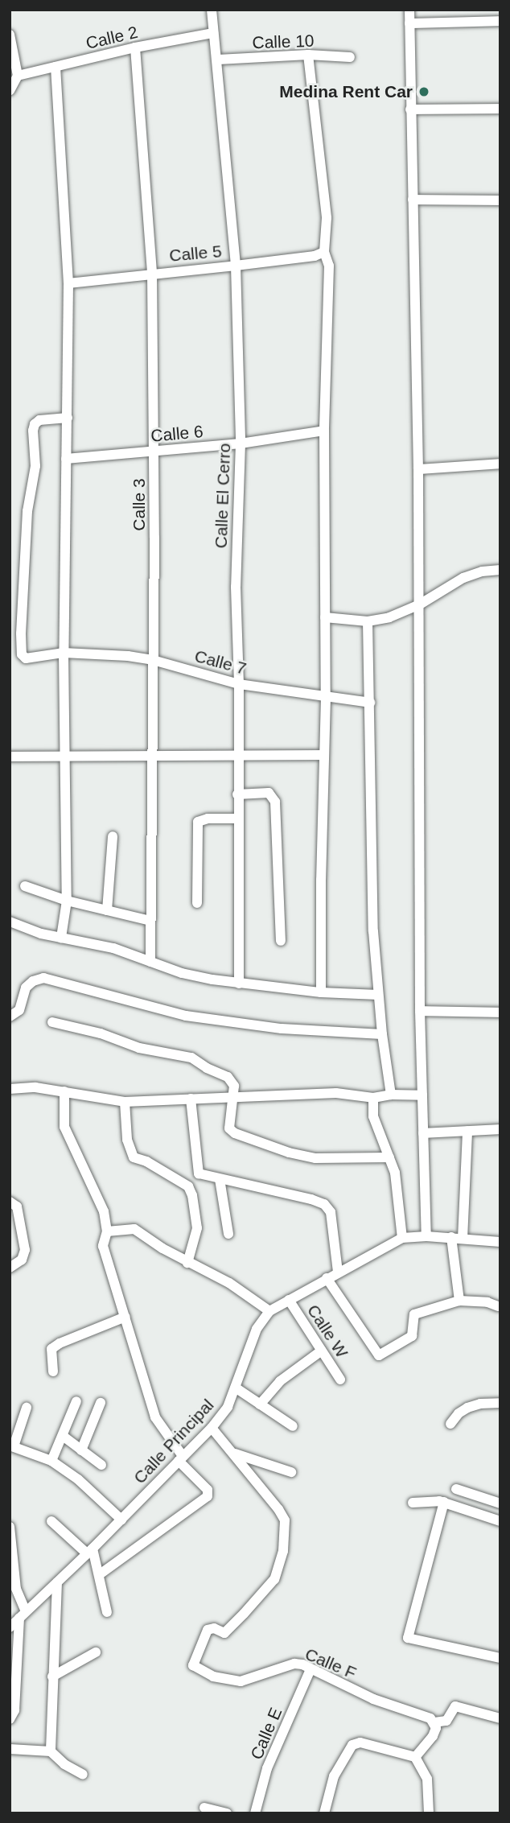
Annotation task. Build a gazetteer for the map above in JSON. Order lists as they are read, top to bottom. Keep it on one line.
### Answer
{"streets":{"street":["Calle 2","Calle 10","Calle 5","Calle 6","Calle El Cerro","Calle 3","Calle 7","Calle W","Calle Principal","Calle F","Calle E"]},"crossings":[["Calle 2","Calle El Cerro"],["Calle 2","Calle 3"],["Calle 10","Calle El Cerro"],["Calle 5","Calle El Cerro"],["Calle 5","Calle 3"],["Calle 6","Calle El Cerro"],["Calle 6","Calle 3"],["Calle El Cerro","Calle 7"],["Calle 3","Calle 7"],["Calle W","Calle Principal"],["Calle F","Calle E"]],"places":["Medina Rent Car"]}
